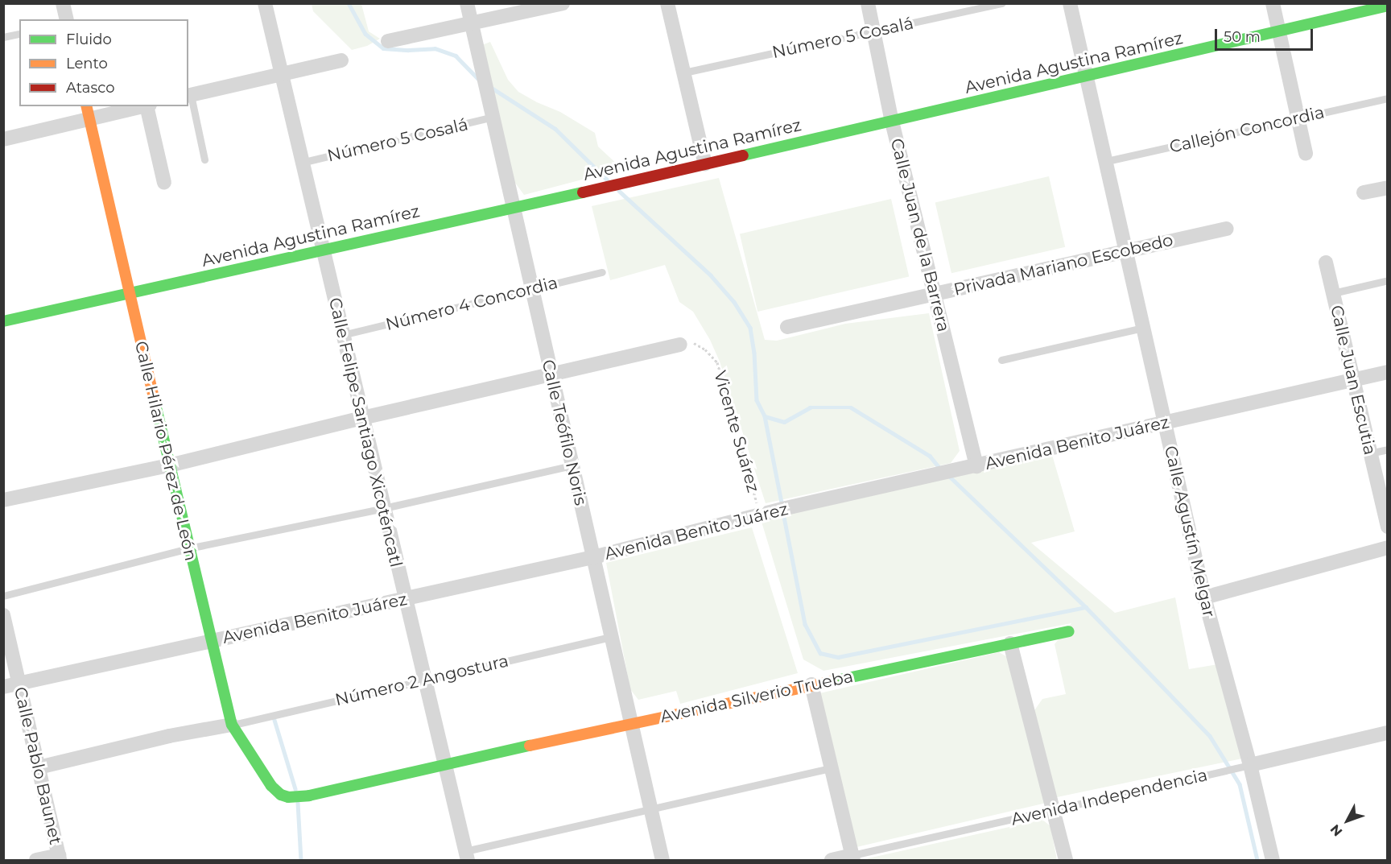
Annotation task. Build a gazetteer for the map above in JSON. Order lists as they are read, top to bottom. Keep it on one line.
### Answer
{"streets":{"street":["Avenida Agustina Ramírez","Calle Juan de la Barrera","Privada Mariano Escobedo","Calle Juan Escutia","Calle Felipe Santiago Xicoténcatl","Calle Teófilo Noris","Avenida Benito Juárez","Calle Hilario Pérez de León","Calle Agustín Melgar","Avenida Silverio Trueba","Calle Pablo Baunet","Avenida Independencia"],"lane":["Número 5 Cosalá","Callejón Concordia","Número 4 Concordia","Número 2 Angostura"],"path":["Vicente Suárez"]},"crossings":[["Número 5 Cosalá","Calle Juan de la Barrera"],["Número 5 Cosalá","Calle Felipe Santiago Xicoténcatl"],["Número 5 Cosalá","Calle Teófilo Noris"],["Avenida Agustina Ramírez","Calle Juan de la Barrera"],["Avenida Agustina Ramírez","Calle Felipe Santiago Xicoténcatl"],["Avenida Agustina Ramírez","Calle Teófilo Noris"],["Avenida Agustina Ramírez","Calle Hilario Pérez de León"],["Avenida Agustina Ramírez","Calle Agustín Melgar"],["Callejón Concordia","Calle Agustín Melgar"],["Calle Juan de la Barrera","Privada Mariano Escobedo"],["Calle Juan de la Barrera","Avenida Benito Juárez"],["Privada Mariano Escobedo","Calle Agustín Melgar"],["Número 4 Concordia","Calle Felipe Santiago Xicoténcatl"],["Número 4 Concordia","Calle Teófilo Noris"],["Calle Juan Escutia","Avenida Benito Juárez"],["Vicente Suárez","Avenida Benito Juárez"],["Calle Felipe Santiago Xicoténcatl","Avenida Benito Juárez"],["Calle Felipe Santiago Xicoténcatl","Número 2 Angostura"],["Calle Felipe Santiago Xicoténcatl","Avenida Silverio Trueba"],["Calle Teófilo Noris","Avenida Benito Juárez"],["Calle Teófilo Noris","Número 2 Angostura"],["Calle Teófilo Noris","Avenida Silverio Trueba"],["Avenida Benito Juárez","Calle Hilario Pérez de León"],["Avenida Benito Juárez","Calle Agustín Melgar"],["Avenida Benito Juárez","Calle Pablo Baunet"],["Calle Hilario Pérez de León","Número 2 Angostura"],["Calle Hilario Pérez de León","Avenida Silverio Trueba"],["Calle Agustín Melgar","Avenida Independencia"]],"legend":["Fluido","Lento","Atasco"],"scale_bar":"50 m","north":"bottom left"}
